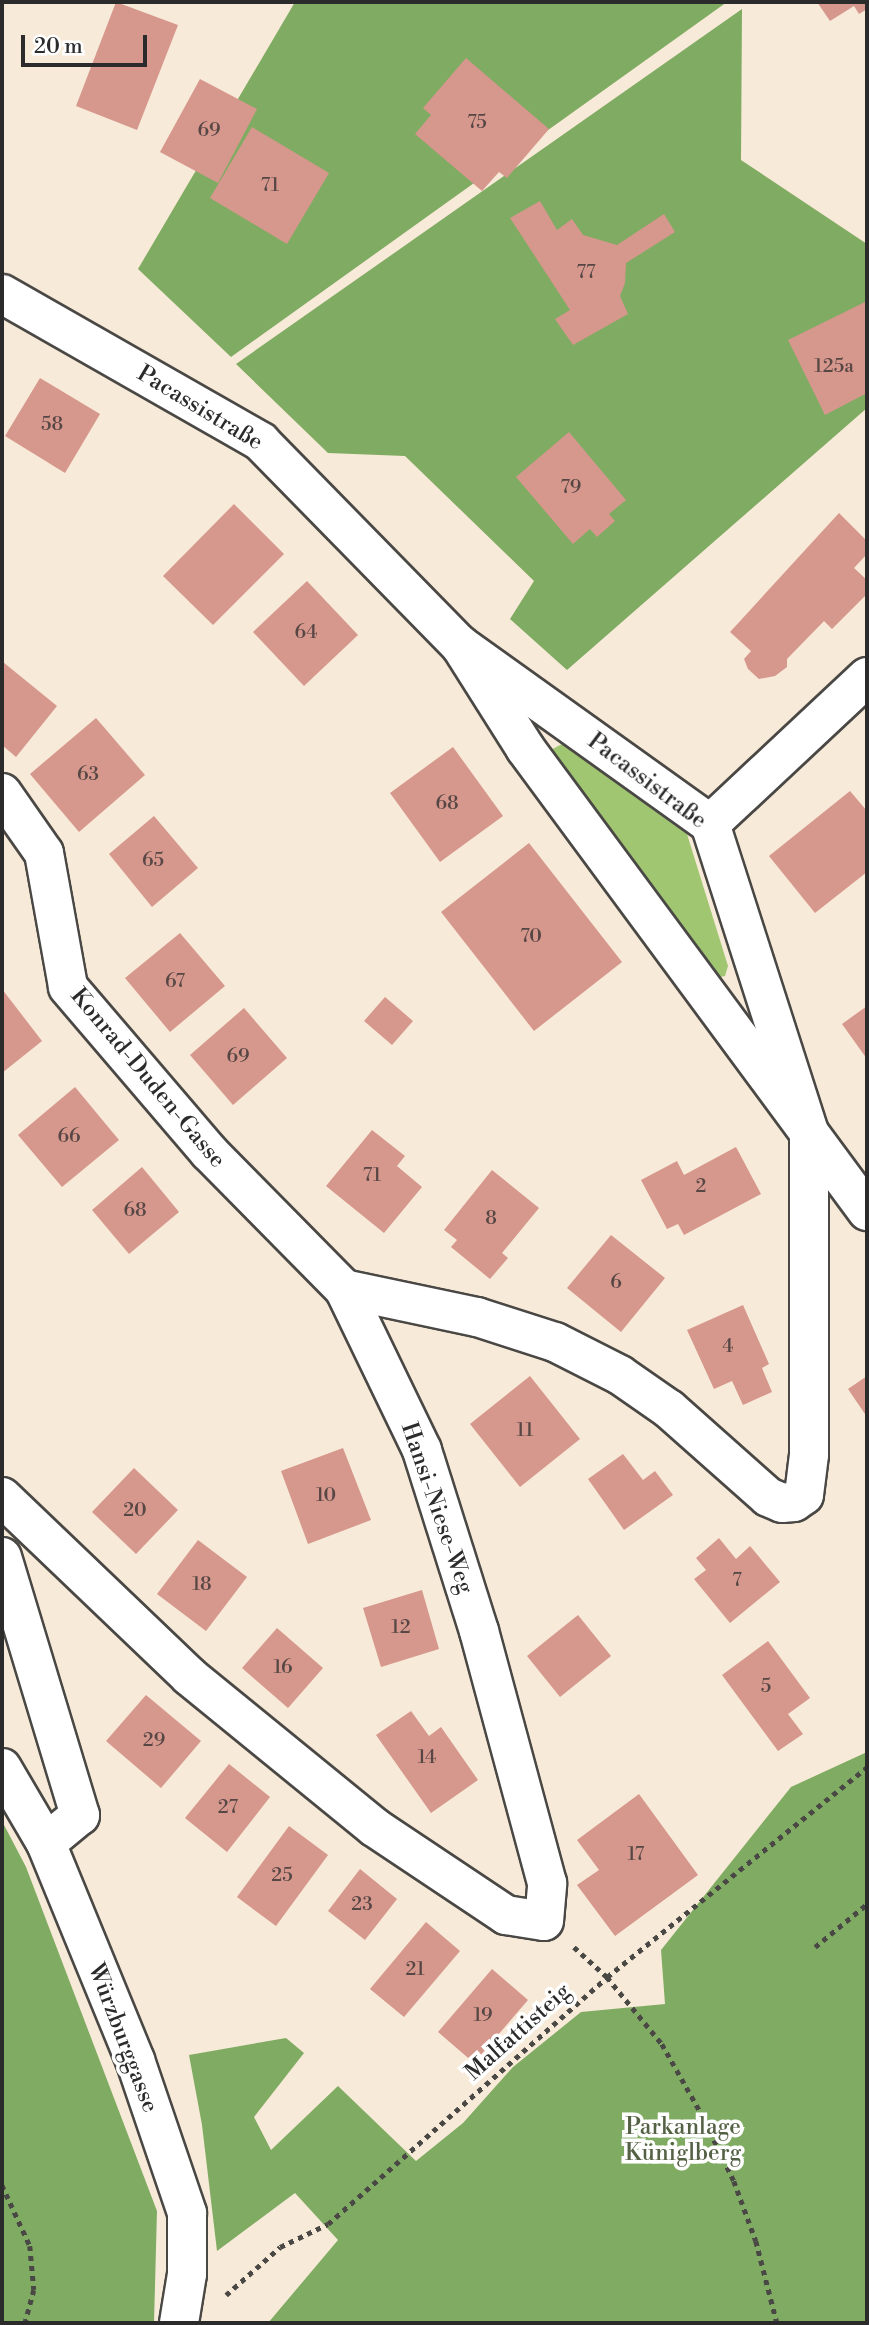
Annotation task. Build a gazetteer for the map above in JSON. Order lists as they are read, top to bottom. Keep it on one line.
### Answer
{"streets":{"street":["Pacassistraße","Konrad-Duden-Gasse","Hansi-Niese-Weg","Würzburggasse"],"path":["Malfattisteig"]},"crossings":[["Konrad-Duden-Gasse","Hansi-Niese-Weg"]],"parks":["Parkanlage Küniglberg"],"house_numbers":["75","69","71","77","125a","58","79","64","63","68","65","70","67","69","66","71","2","68","8","6","4","11","10","20","7","18","12","16","5","29","14","27","17","25","23","21","19"],"scale_bar":"20 m"}
